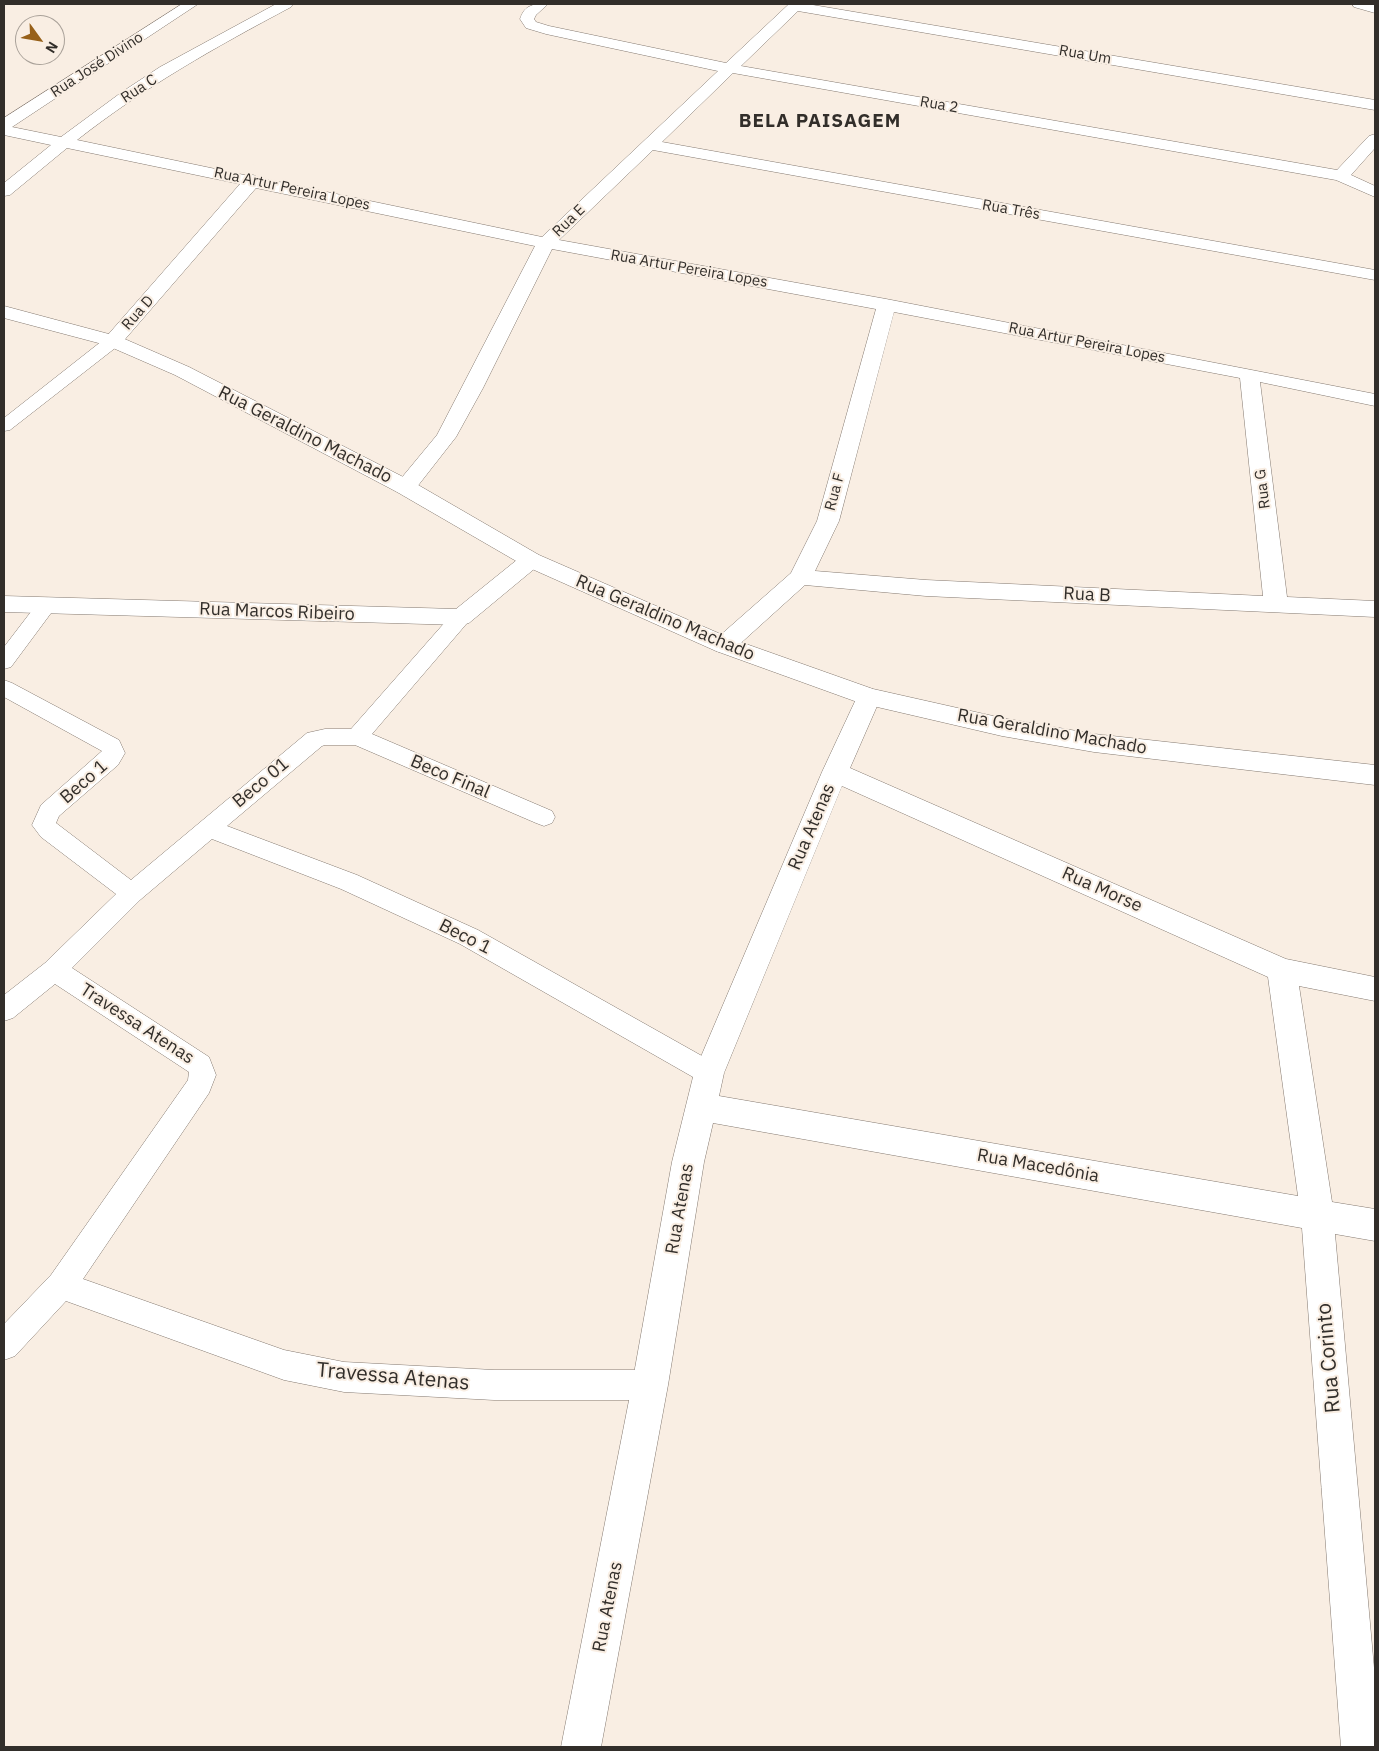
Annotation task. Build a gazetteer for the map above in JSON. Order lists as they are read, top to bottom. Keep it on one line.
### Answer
{"streets":{"street":["Rua Um","Rua José Divino","Rua C","Rua 2","Rua Artur Pereira Lopes","Rua Três","Rua E","Rua D","Rua Geraldino Machado","Rua G","Rua F","Rua B","Rua Marcos Ribeiro","Rua Atenas","Rua Morse","Rua Macedônia","Rua Corinto"],"lane":["Beco Final","Beco 1","Beco 01","Travessa Atenas"]},"crossings":[["Rua Um","Rua E"],["Rua C","Rua Artur Pereira Lopes"],["Rua 2","Rua E"],["Rua Artur Pereira Lopes","Rua E"],["Rua Artur Pereira Lopes","Rua D"],["Rua Artur Pereira Lopes","Rua G"],["Rua Artur Pereira Lopes","Rua F"],["Rua Três","Rua E"],["Rua E","Rua Geraldino Machado"],["Rua D","Rua Geraldino Machado"],["Rua Geraldino Machado","Rua F"],["Rua Geraldino Machado","Rua Atenas"],["Rua G","Rua B"],["Rua F","Rua B"],["Beco Final","Beco 01"],["Beco 1","Beco 01"],["Beco 1","Rua Atenas"],["Rua Atenas","Rua Morse"],["Rua Atenas","Travessa Atenas"],["Rua Atenas","Rua Macedônia"],["Rua Morse","Rua Corinto"],["Rua Macedônia","Rua Corinto"]],"districts":["BELA PAISAGEM"],"north":"bottom right"}
